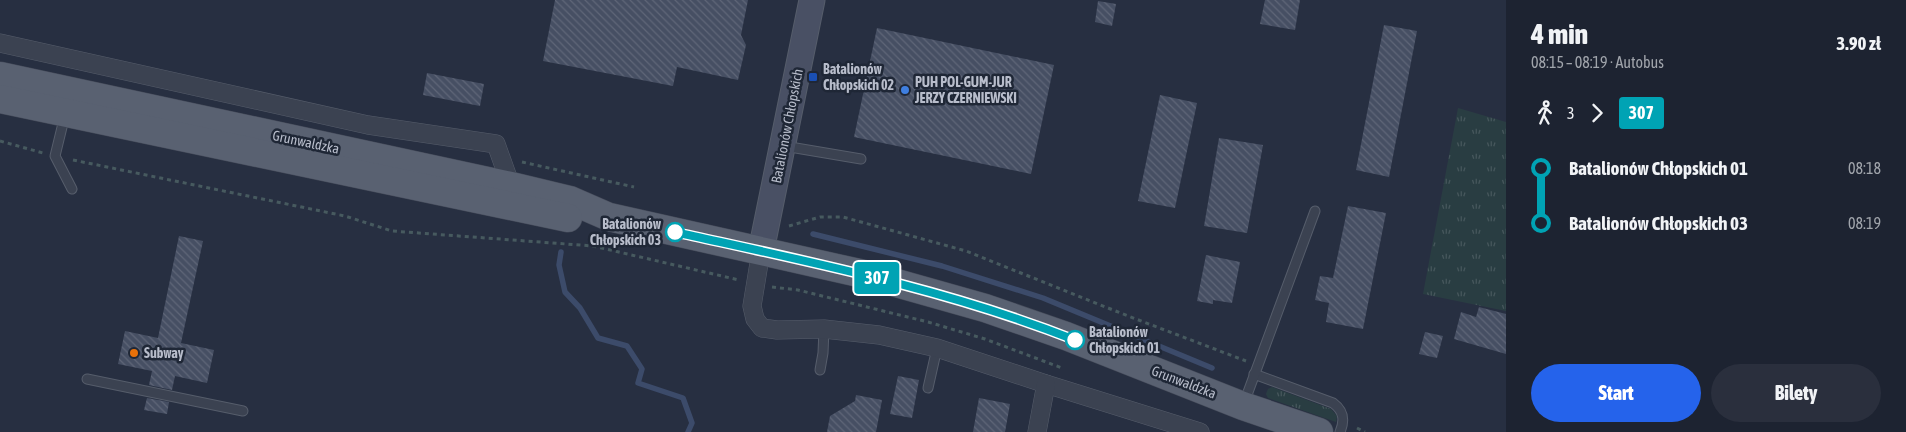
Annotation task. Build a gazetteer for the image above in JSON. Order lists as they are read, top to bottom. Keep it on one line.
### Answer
{"streets":{"main road":["Grunwaldzka"],"street":["Batalionów Chłopskich"]},"crossings":[["Batalionów Chłopskich","Grunwaldzka"]],"places":{"transit":["Batalionów Chłopskich 02"],"other":["PUH POL-GUM-JUR JERZY CZERNIEWSKI","Batalionów Chłopskich 03","Batalionów Chłopskich 01","Subway"]},"lines":["bus line 307"],"page":{"on_map":"307","heading":["4 min","08:15 – 08:19 · Autobus","3.90 zł"],"legs":["3","307"],"list":[{"name":"Batalionów Chłopskich 01","value":"08:18"},{"name":"Batalionów Chłopskich 03","value":"08:19"}],"buttons":["Start","Bilety"]}}
